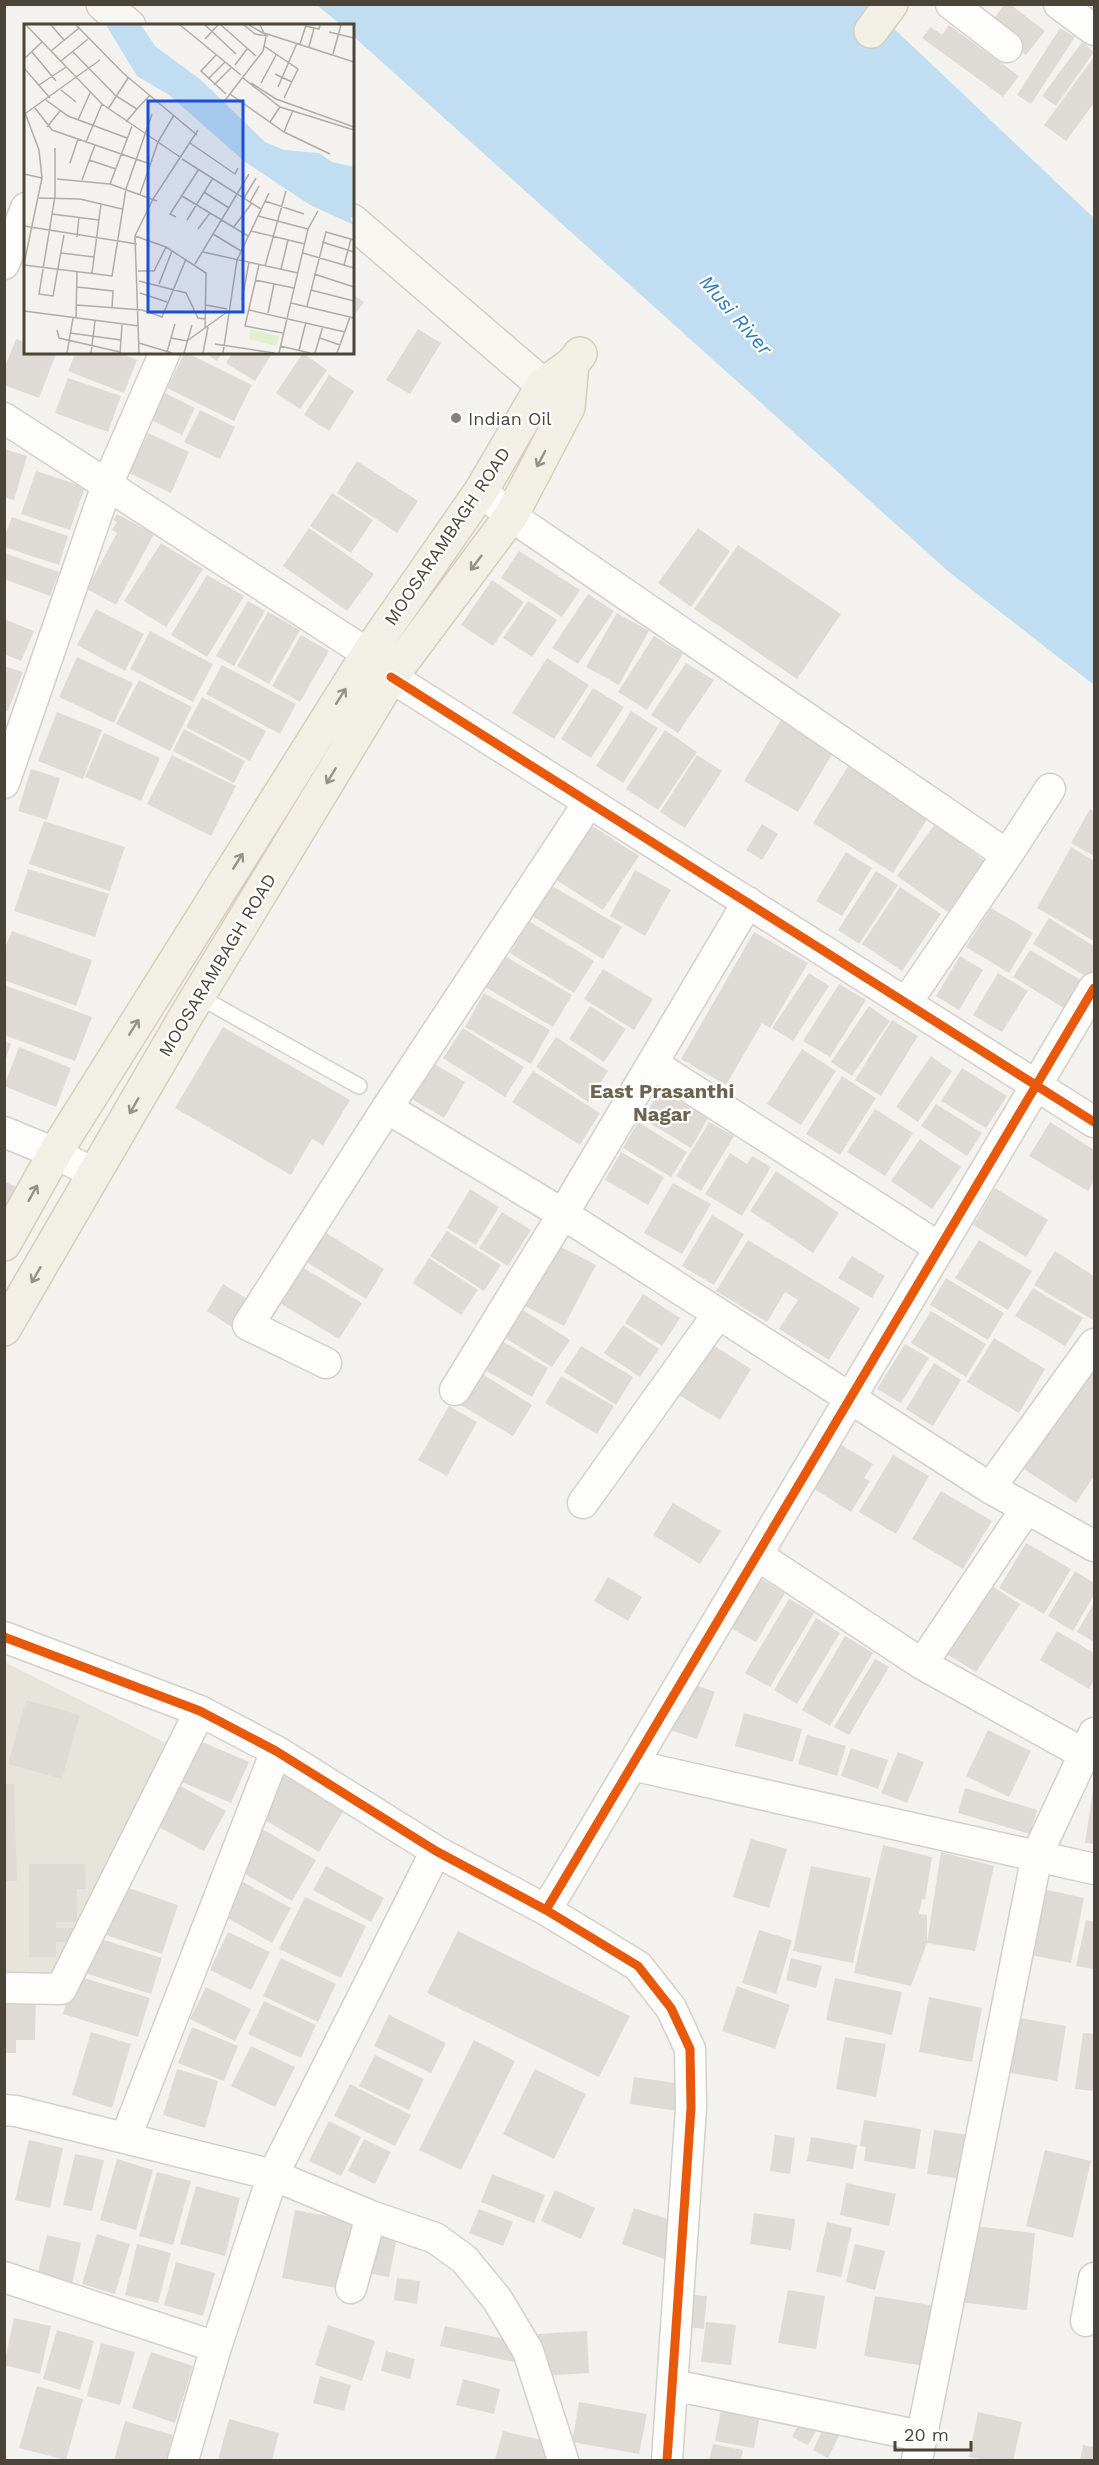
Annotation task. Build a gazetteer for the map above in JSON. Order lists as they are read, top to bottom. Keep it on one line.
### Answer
{"streets":{"main road":["MOOSARAMBAGH ROAD"]},"districts":["East Prasanthi Nagar"],"water":["Musi River"],"places":["Indian Oil"],"scale_bar":"20 m"}
